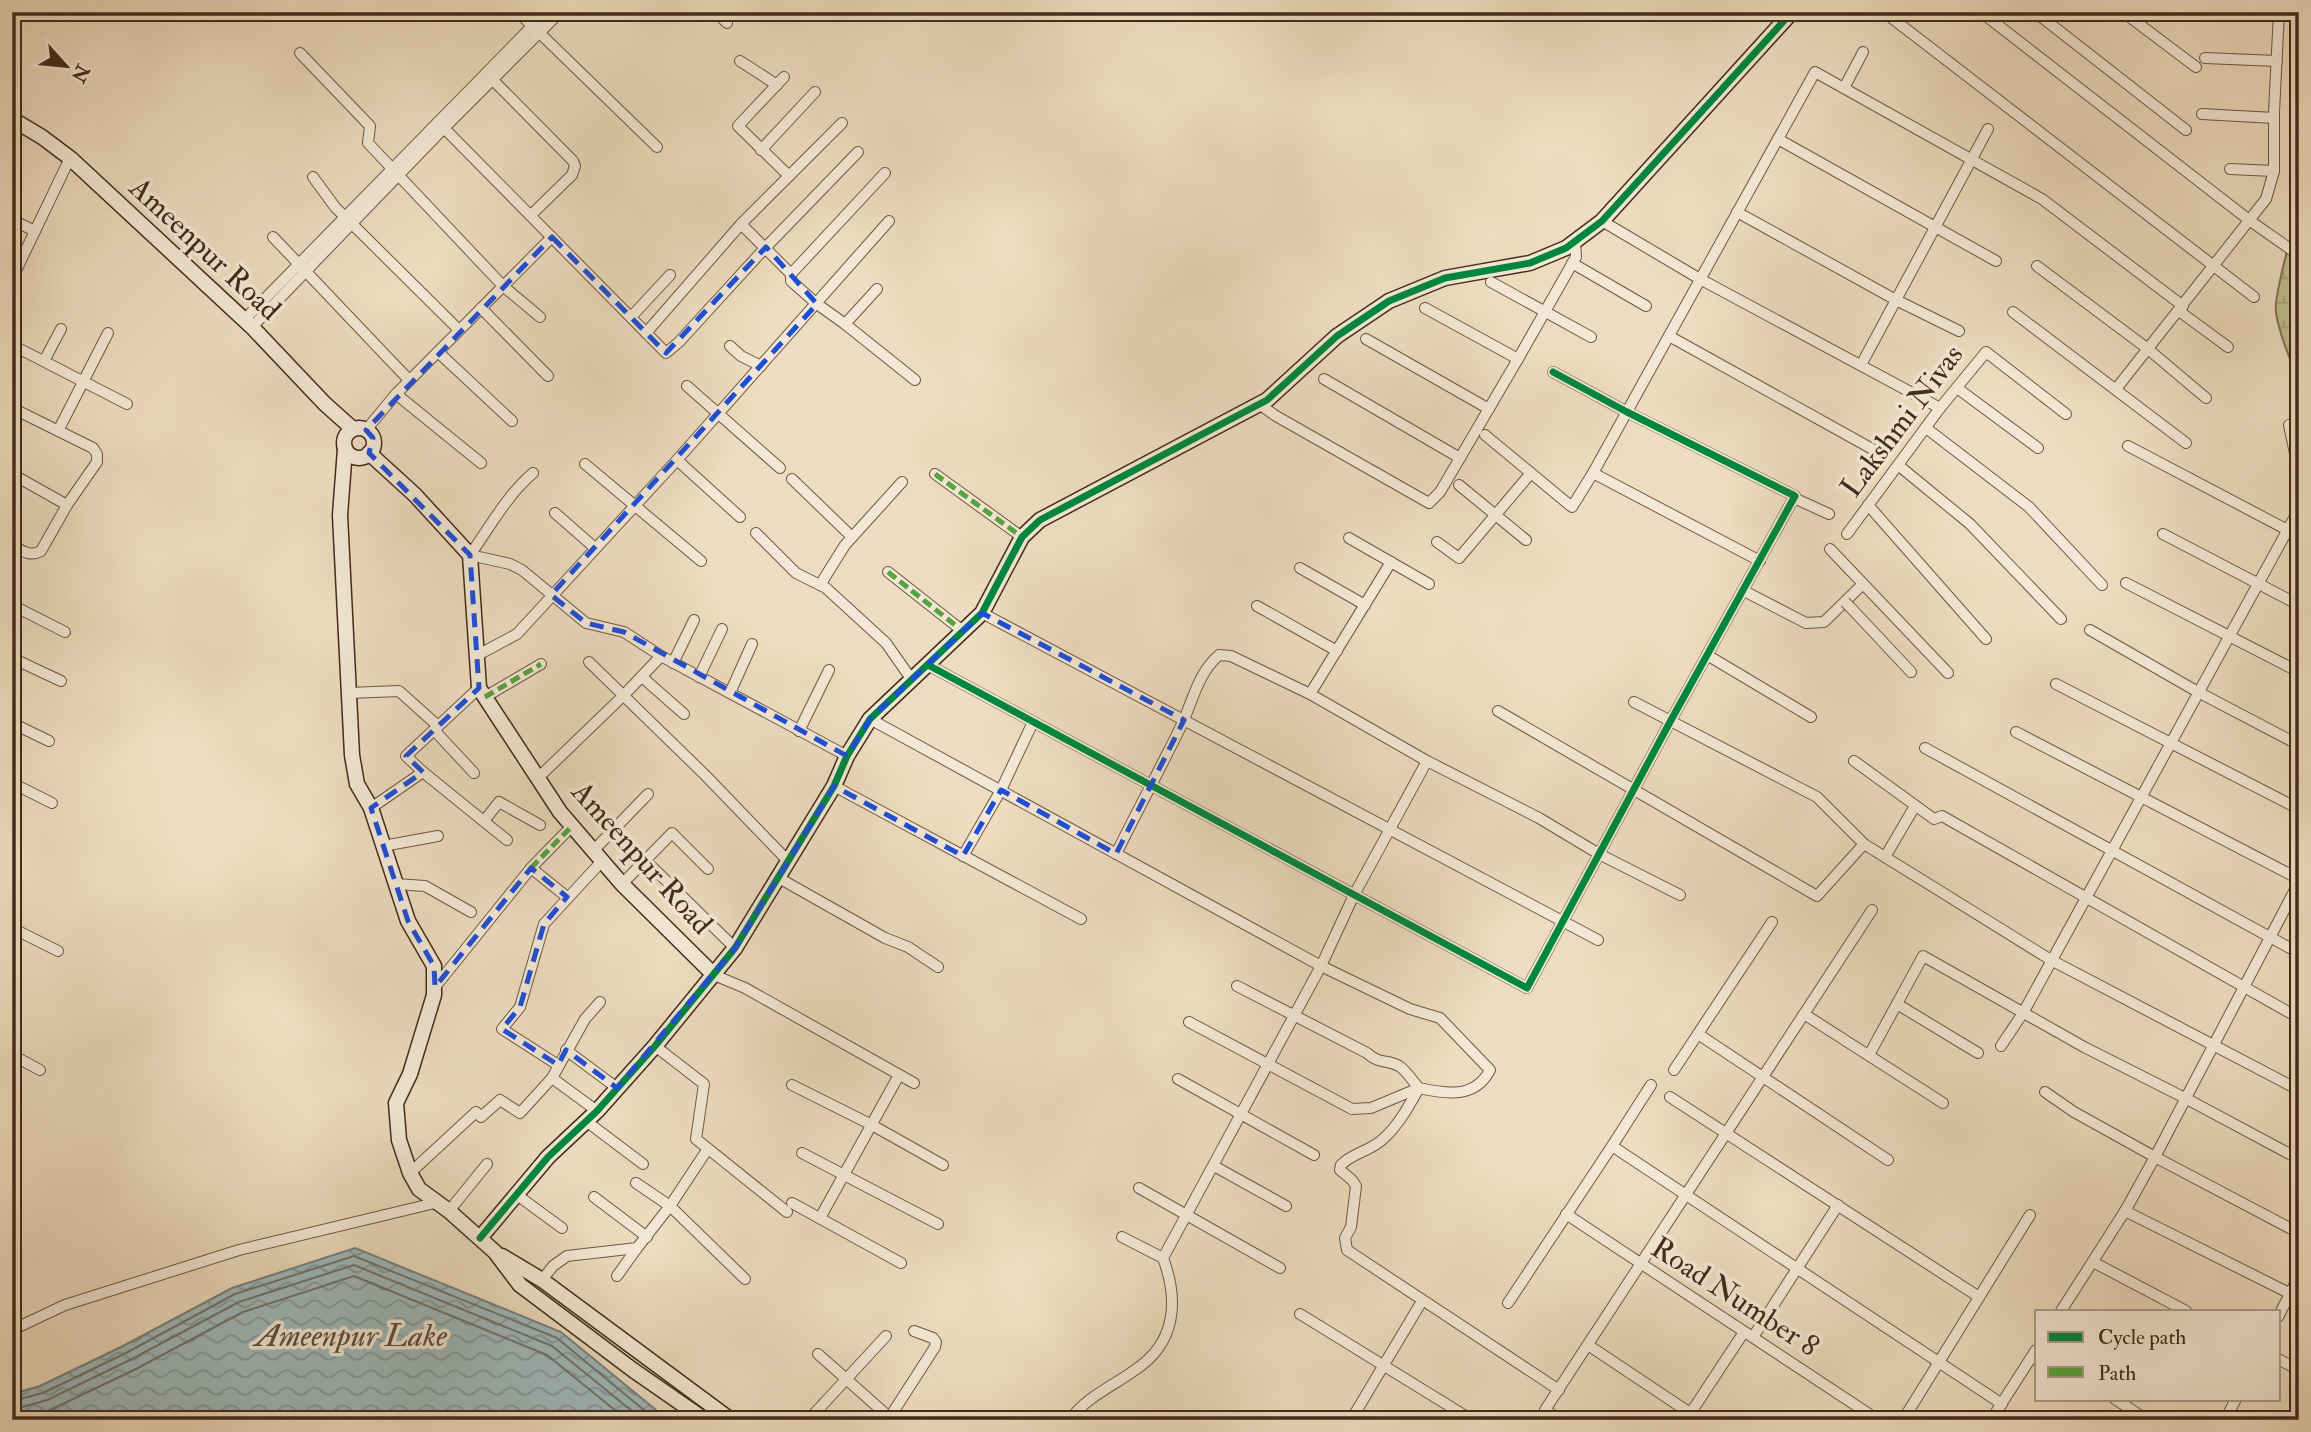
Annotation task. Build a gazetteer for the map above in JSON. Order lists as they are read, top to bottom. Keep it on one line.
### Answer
{"streets":{"street":["Ameenpur Road","Lakshmi Nivas","Road Number 8"]},"water":["Ameenpur Lake"],"legend":["Cycle path","Path"],"north":"bottom right"}
